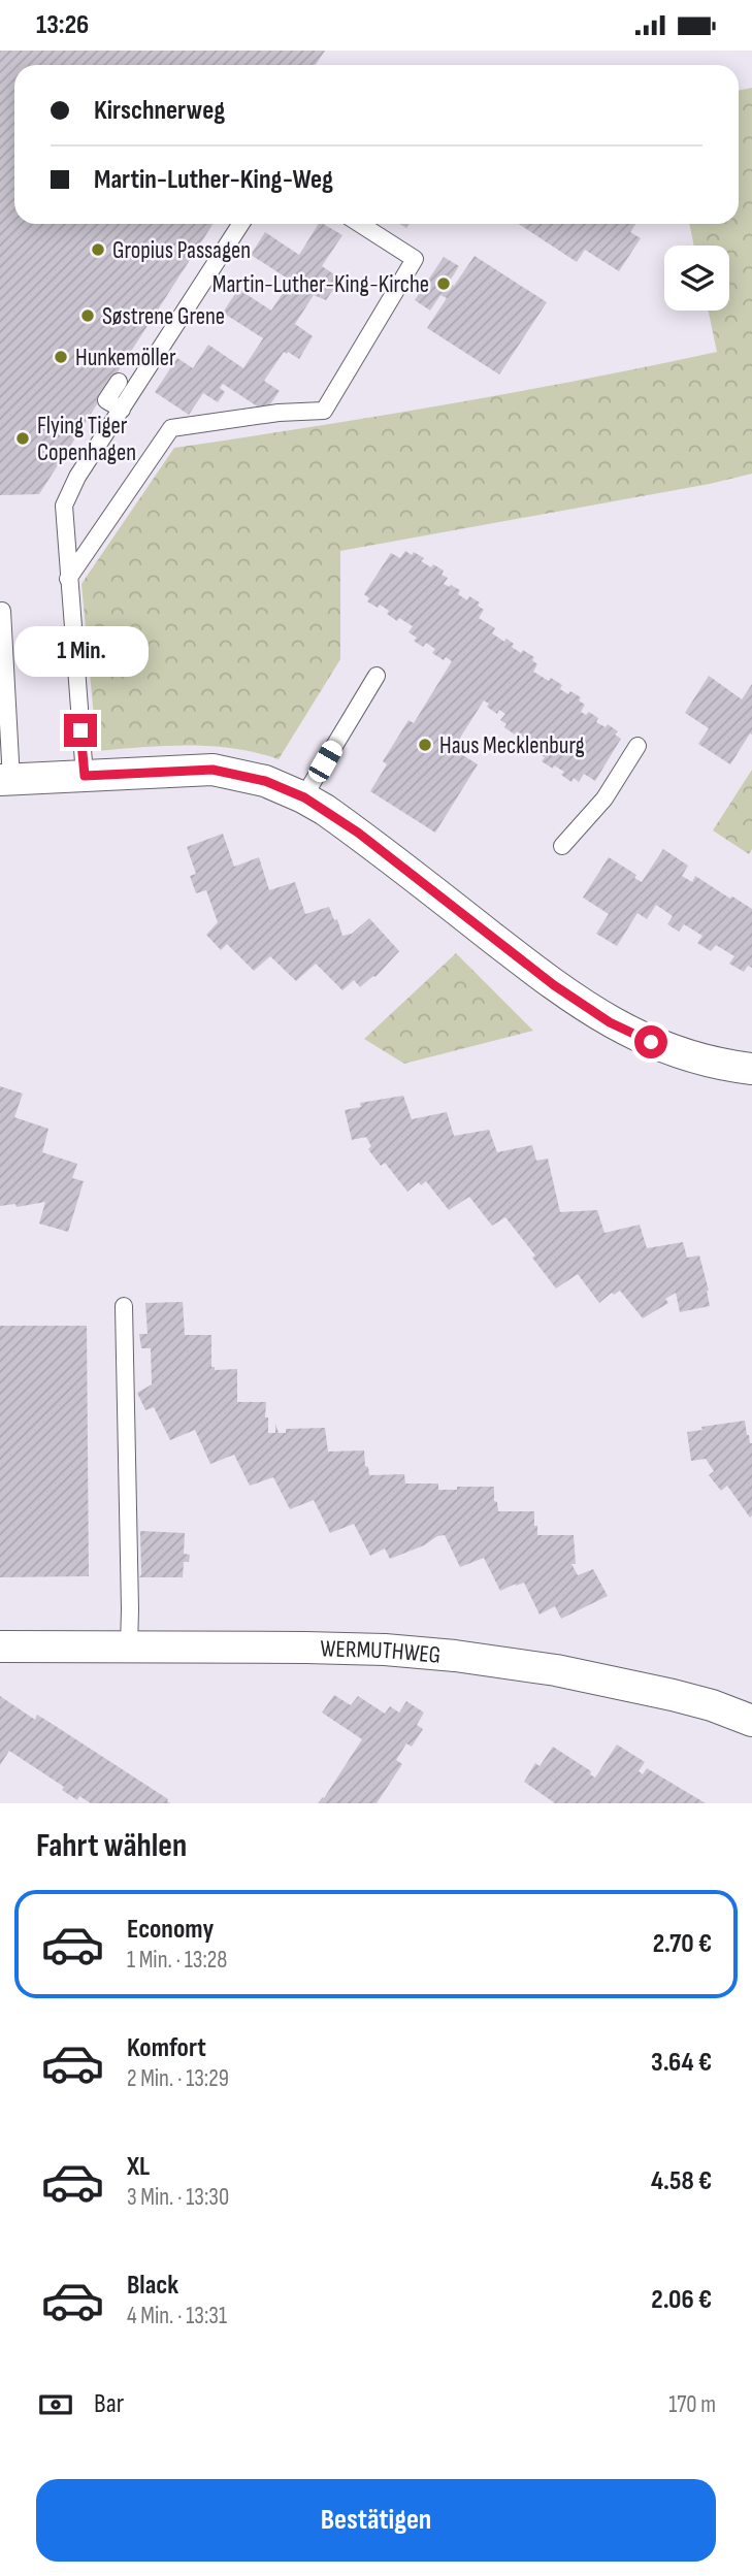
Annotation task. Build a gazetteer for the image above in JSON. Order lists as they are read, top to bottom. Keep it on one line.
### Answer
{"streets":{"street":["WERMUTHWEG"]},"places":["Gropius Passagen","Martin-Luther-King-Kirche","Søstrene Grene","Hunkemöller","Flying Tiger Copenhagen","Haus Mecklenburg"],"page":{"status":"13:26","banner":["Kirschnerweg","Martin-Luther-King-Weg"],"bubble":"1 Min.","heading":"Fahrt wählen","list":[{"name":"Economy","note":"1 Min. · 13:28","value":"2.70 €"},{"name":"Komfort","note":"2 Min. · 13:29","value":"3.64 €"},{"name":"XL","note":"3 Min. · 13:30","value":"4.58 €"},{"name":"Black","note":"4 Min. · 13:31","value":"2.06 €"}],"pay":["Bar","170 m"],"buttons":"Bestätigen"}}
